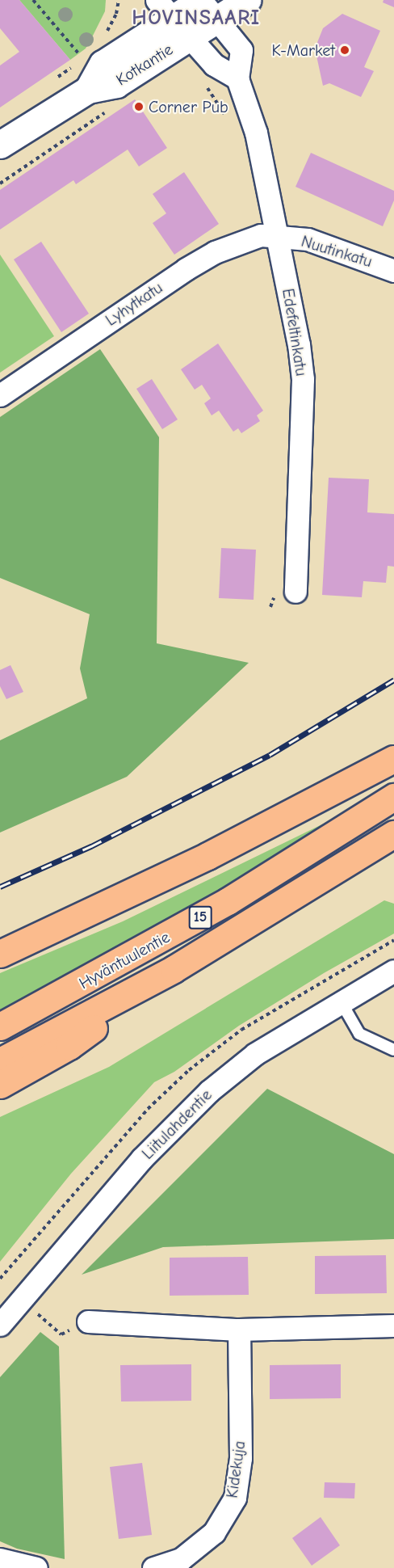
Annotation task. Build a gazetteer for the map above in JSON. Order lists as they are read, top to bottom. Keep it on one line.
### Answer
{"streets":{"highway":["15","Hyväntuulentie"],"street":["Kotkantie","Nuutinkatu","Lyhytkatu","Edefeltinkatu","Liitulahdentie","Kidekuja"]},"crossings":[["Kotkantie","Edefeltinkatu"],["Nuutinkatu","Lyhytkatu"],["Nuutinkatu","Edefeltinkatu"],["Lyhytkatu","Edefeltinkatu"]],"districts":["HOVINSAARI"],"places":["K-Market","Corner Pub"]}
